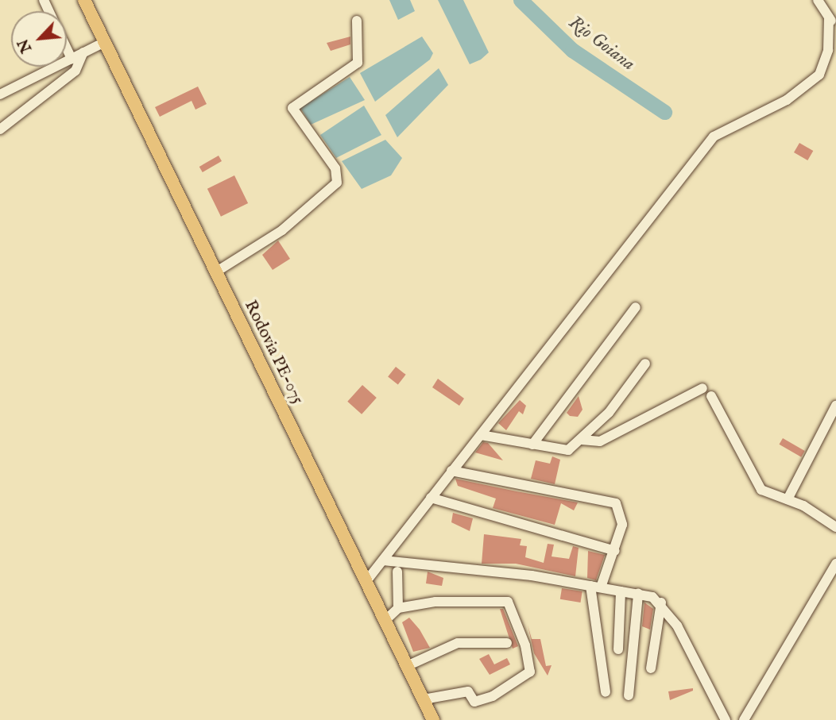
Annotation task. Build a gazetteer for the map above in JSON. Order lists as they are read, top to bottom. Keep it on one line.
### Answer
{"streets":{"main road":["Rodovia PE-075"]},"water":["Rio Goiana"],"north":"bottom left"}
